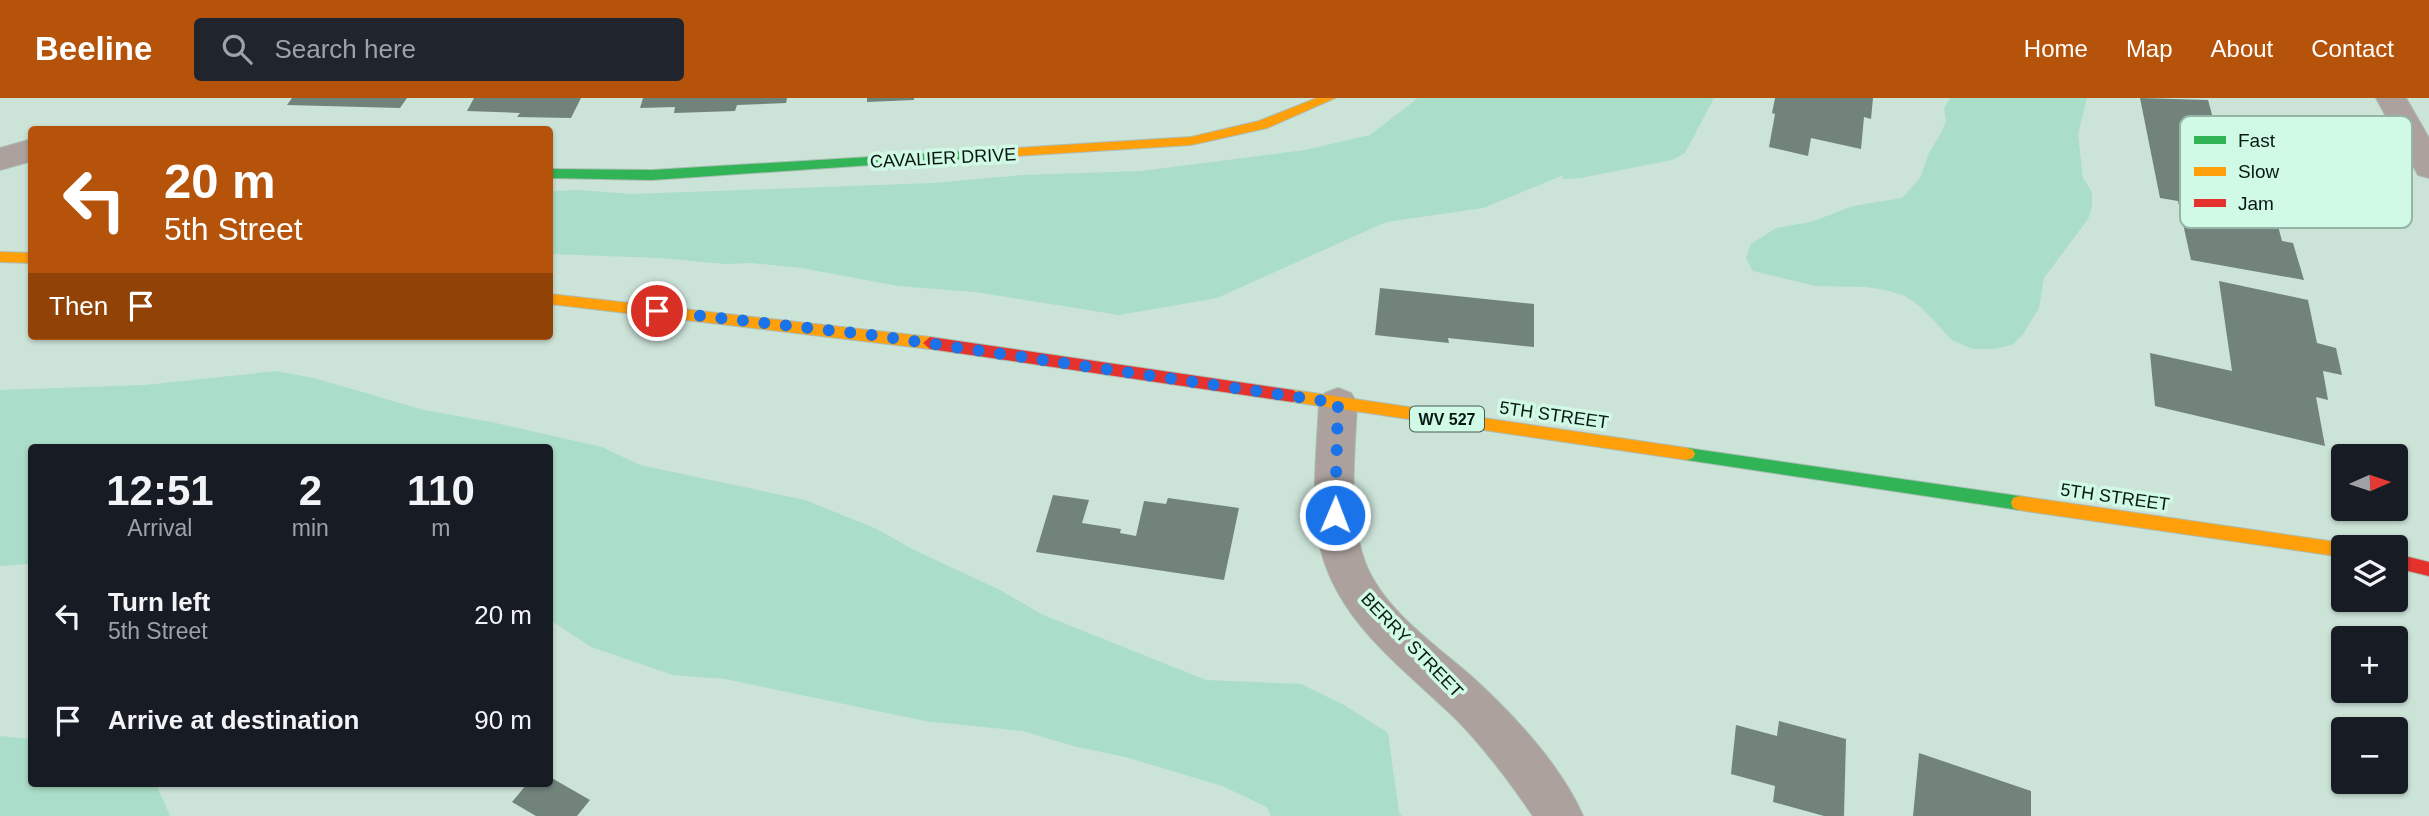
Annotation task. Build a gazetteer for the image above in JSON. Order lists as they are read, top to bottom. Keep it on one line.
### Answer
{"streets":{"main road":["CAVALIER DRIVE","5TH STREET","WV 527"],"street":["BERRY STREET"]},"crossings":[["5TH STREET","BERRY STREET"]],"legend":["Fast","Slow","Jam"],"north":"right","page":{"header":"Beeline","search":"Search here","nav":["Home","Map","About","Contact"],"turn":["20 m","5th Street"],"then":"Then","map_buttons":["+","−"],"eta":["12:51","Arrival","2","min","110","m"],"list":[{"name":"Turn left","note":"5th Street","value":"20 m"},{"name":"Arrive at destination","value":"90 m"}]}}
